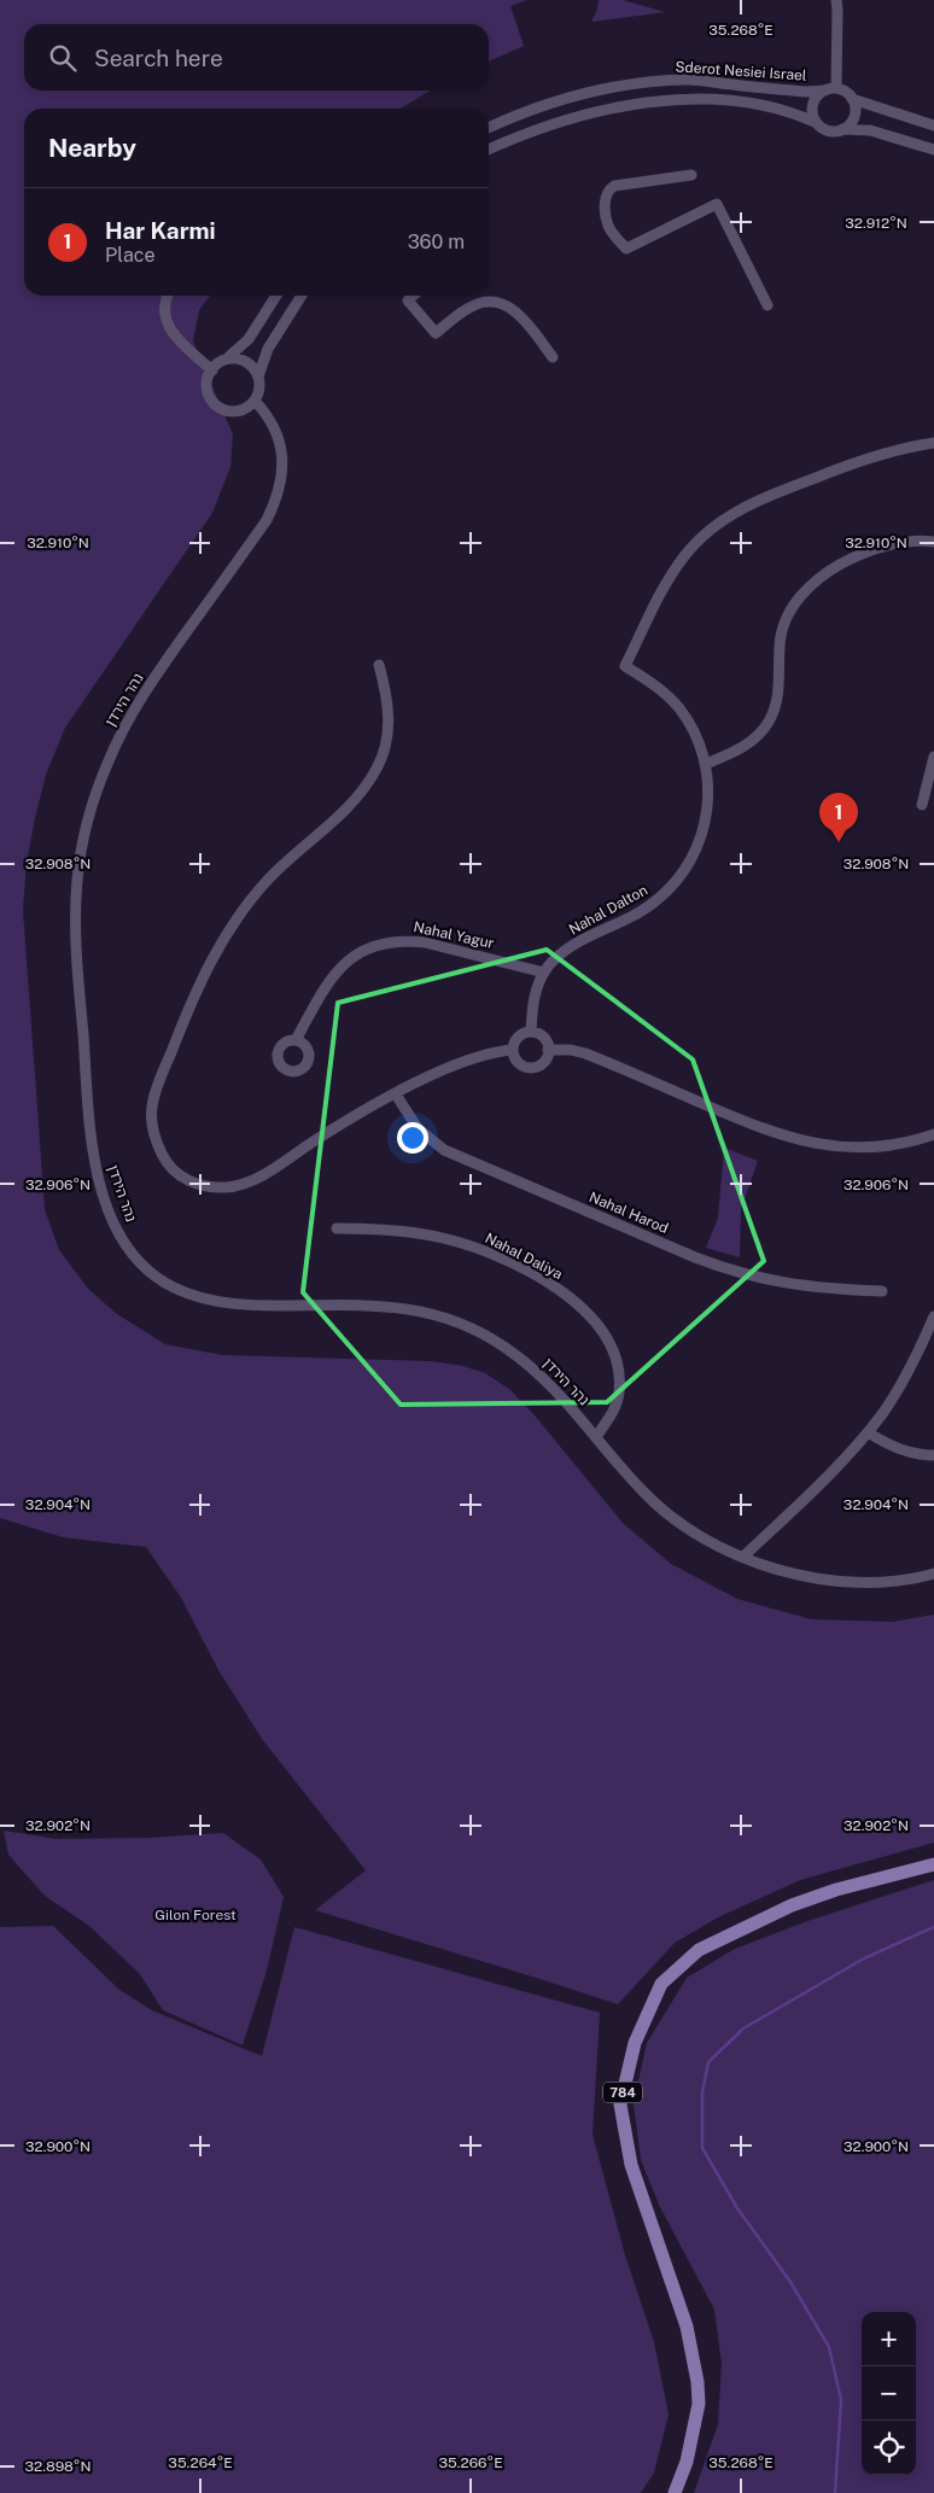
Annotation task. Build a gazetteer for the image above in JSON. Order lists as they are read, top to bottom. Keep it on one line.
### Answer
{"streets":{"main road":["784"],"street":["Sderot Nesiei Israel","נהר הירדן","Nahal Dalton","Nahal Yagur","Nahal Harod","Nahal Daliya"]},"crossings":[["נהר הירדן","Nahal Daliya"],["Nahal Dalton","Nahal Yagur"]],"parks":["Gilon Forest"],"page":{"search":"Search here","heading":"Nearby","list":[{"mark":"1","name":"Har Karmi","note":"Place","value":"360 m"}],"pins":"1","map_buttons":["+","−"]},"coordinates":["35.268°E","32.912°N","32.910°N","32.908°N","32.906°N","32.904°N","32.902°N","32.900°N","35.264°E","35.266°E","32.898°N"]}
